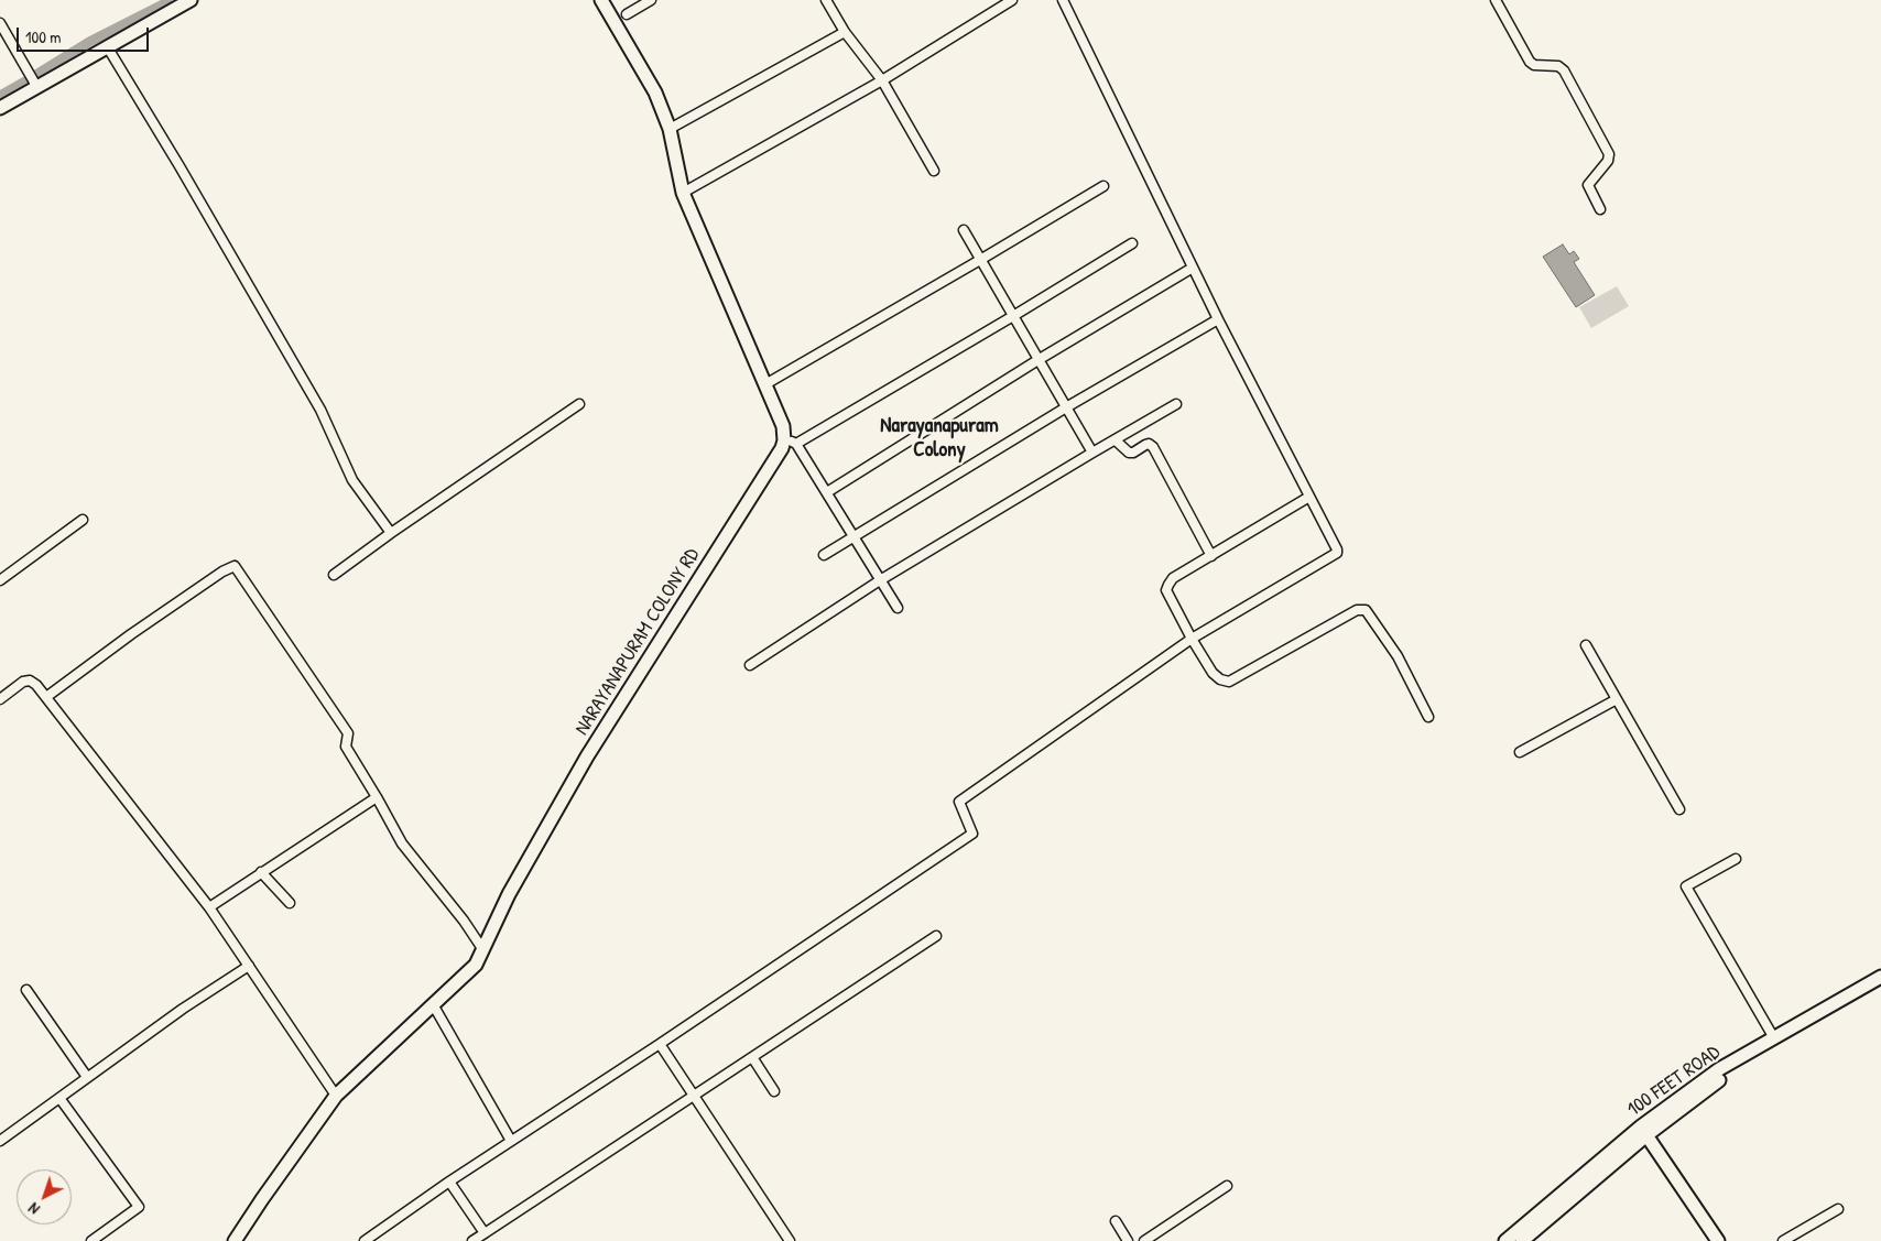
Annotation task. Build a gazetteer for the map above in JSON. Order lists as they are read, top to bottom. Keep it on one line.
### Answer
{"streets":{"street":["NARAYANAPURAM COLONY RD","100 FEET ROAD"]},"districts":["Narayanapuram Colony"],"scale_bar":"100 m","north":"bottom left"}
